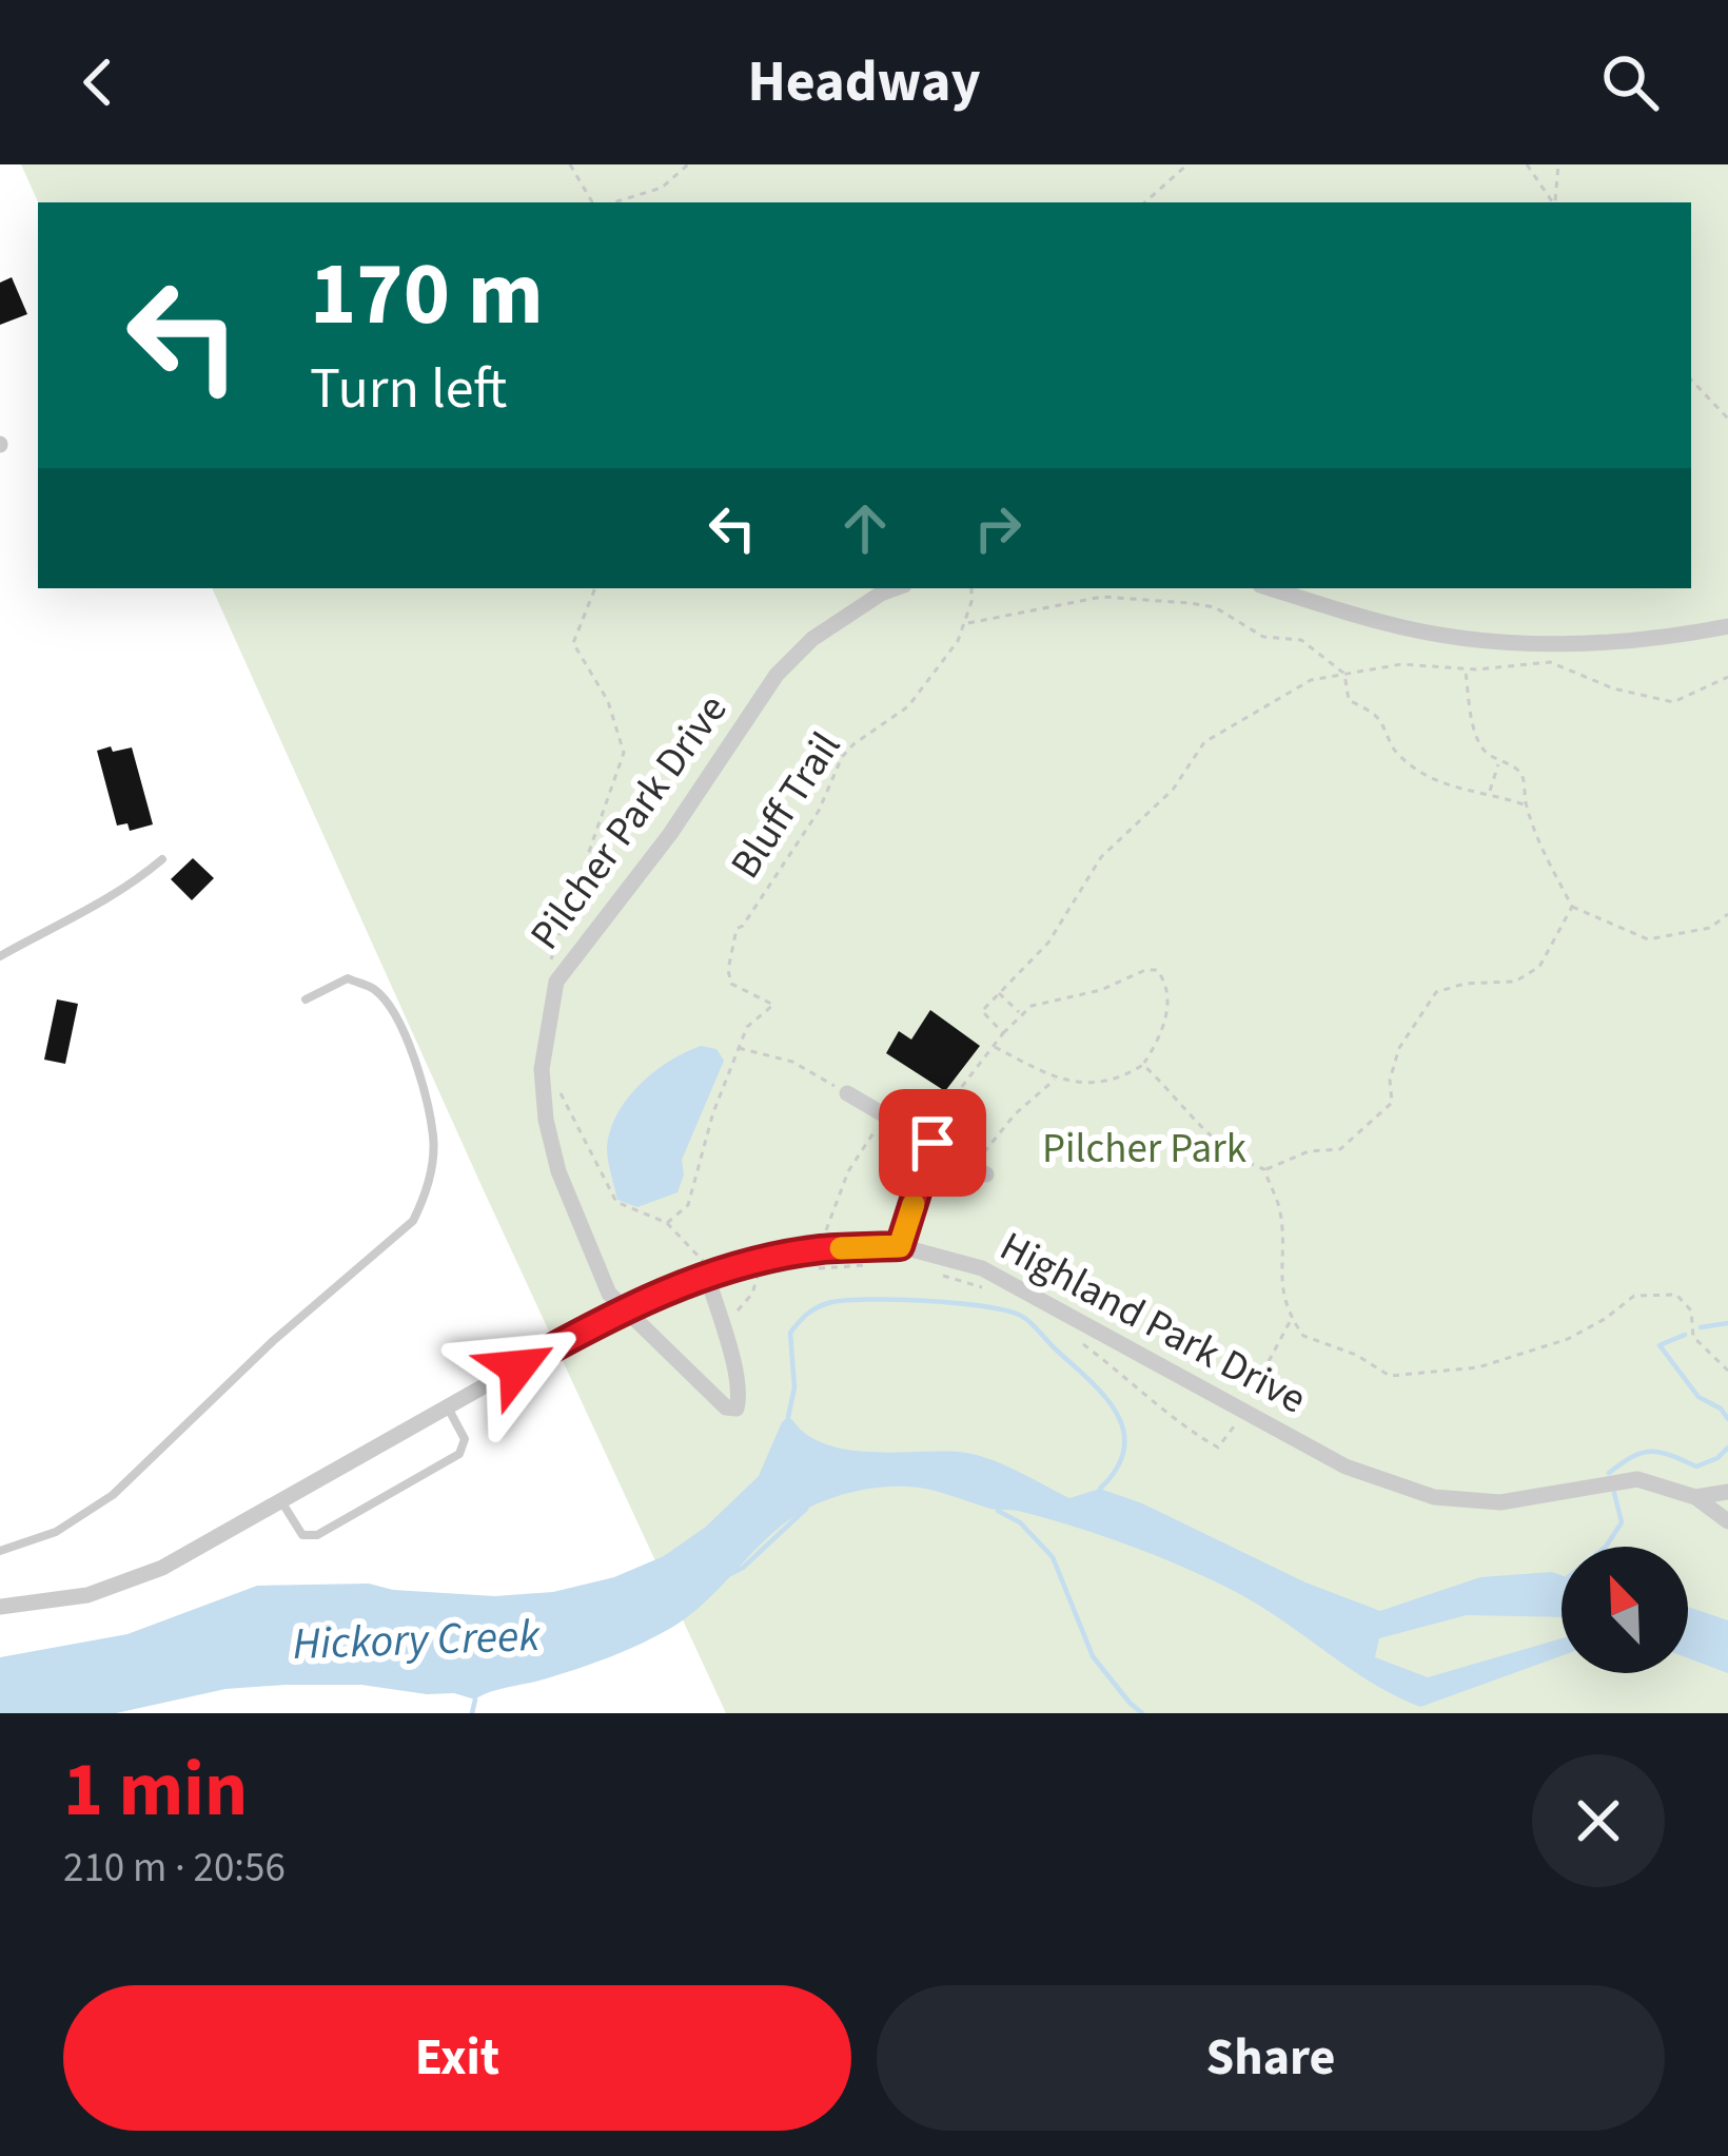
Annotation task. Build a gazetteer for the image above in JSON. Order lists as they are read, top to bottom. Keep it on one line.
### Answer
{"streets":{"street":["Pilcher Park Drive","Highland Park Drive"],"path":["Bluff Trail"]},"crossings":[["Pilcher Park Drive","Highland Park Drive"]],"water":["Hickory Creek"],"parks":["Pilcher Park"],"north":"top left","page":{"header":"Headway","turn":["170 m","Turn left"],"heading":["1 min","210 m · 20:56"],"buttons":["Exit","Share"]}}
